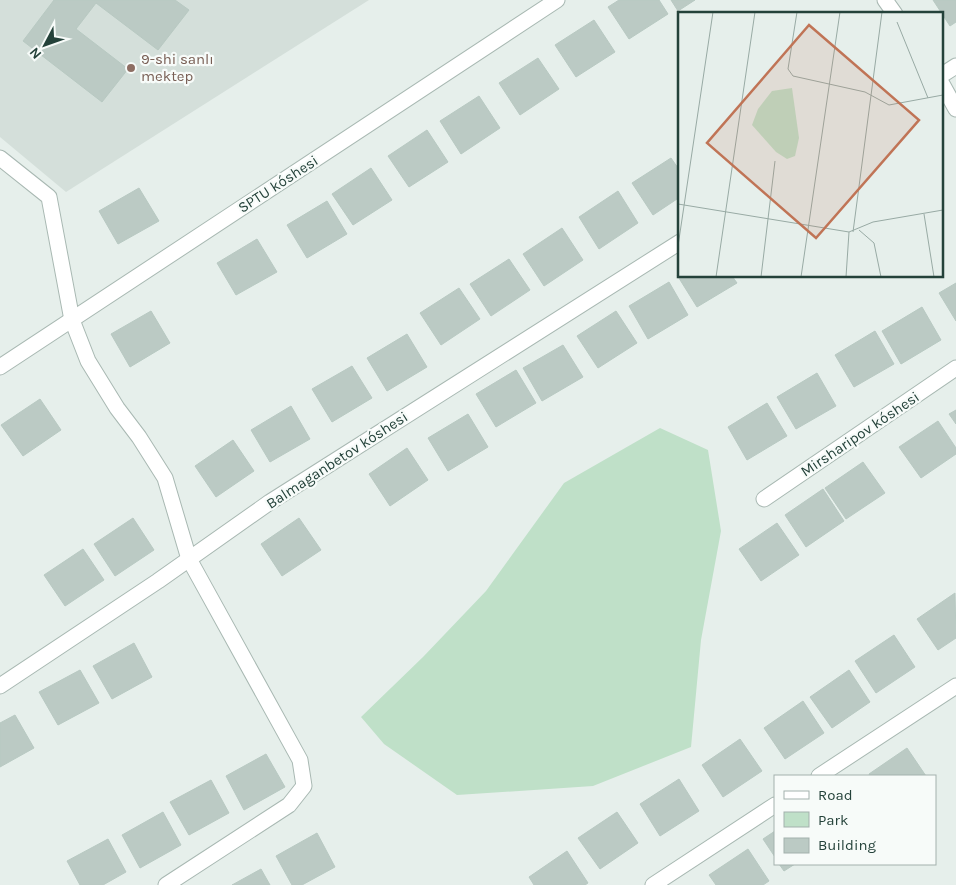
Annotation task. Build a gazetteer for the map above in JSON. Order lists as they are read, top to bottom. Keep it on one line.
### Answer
{"streets":{"street":["SPTU kóshesi","Mirsharipov kóshesi","Balmaganbetov kóshesi"]},"places":["9-shi sanlı mektep"],"legend":["Road","Park","Building"],"north":"bottom left"}
